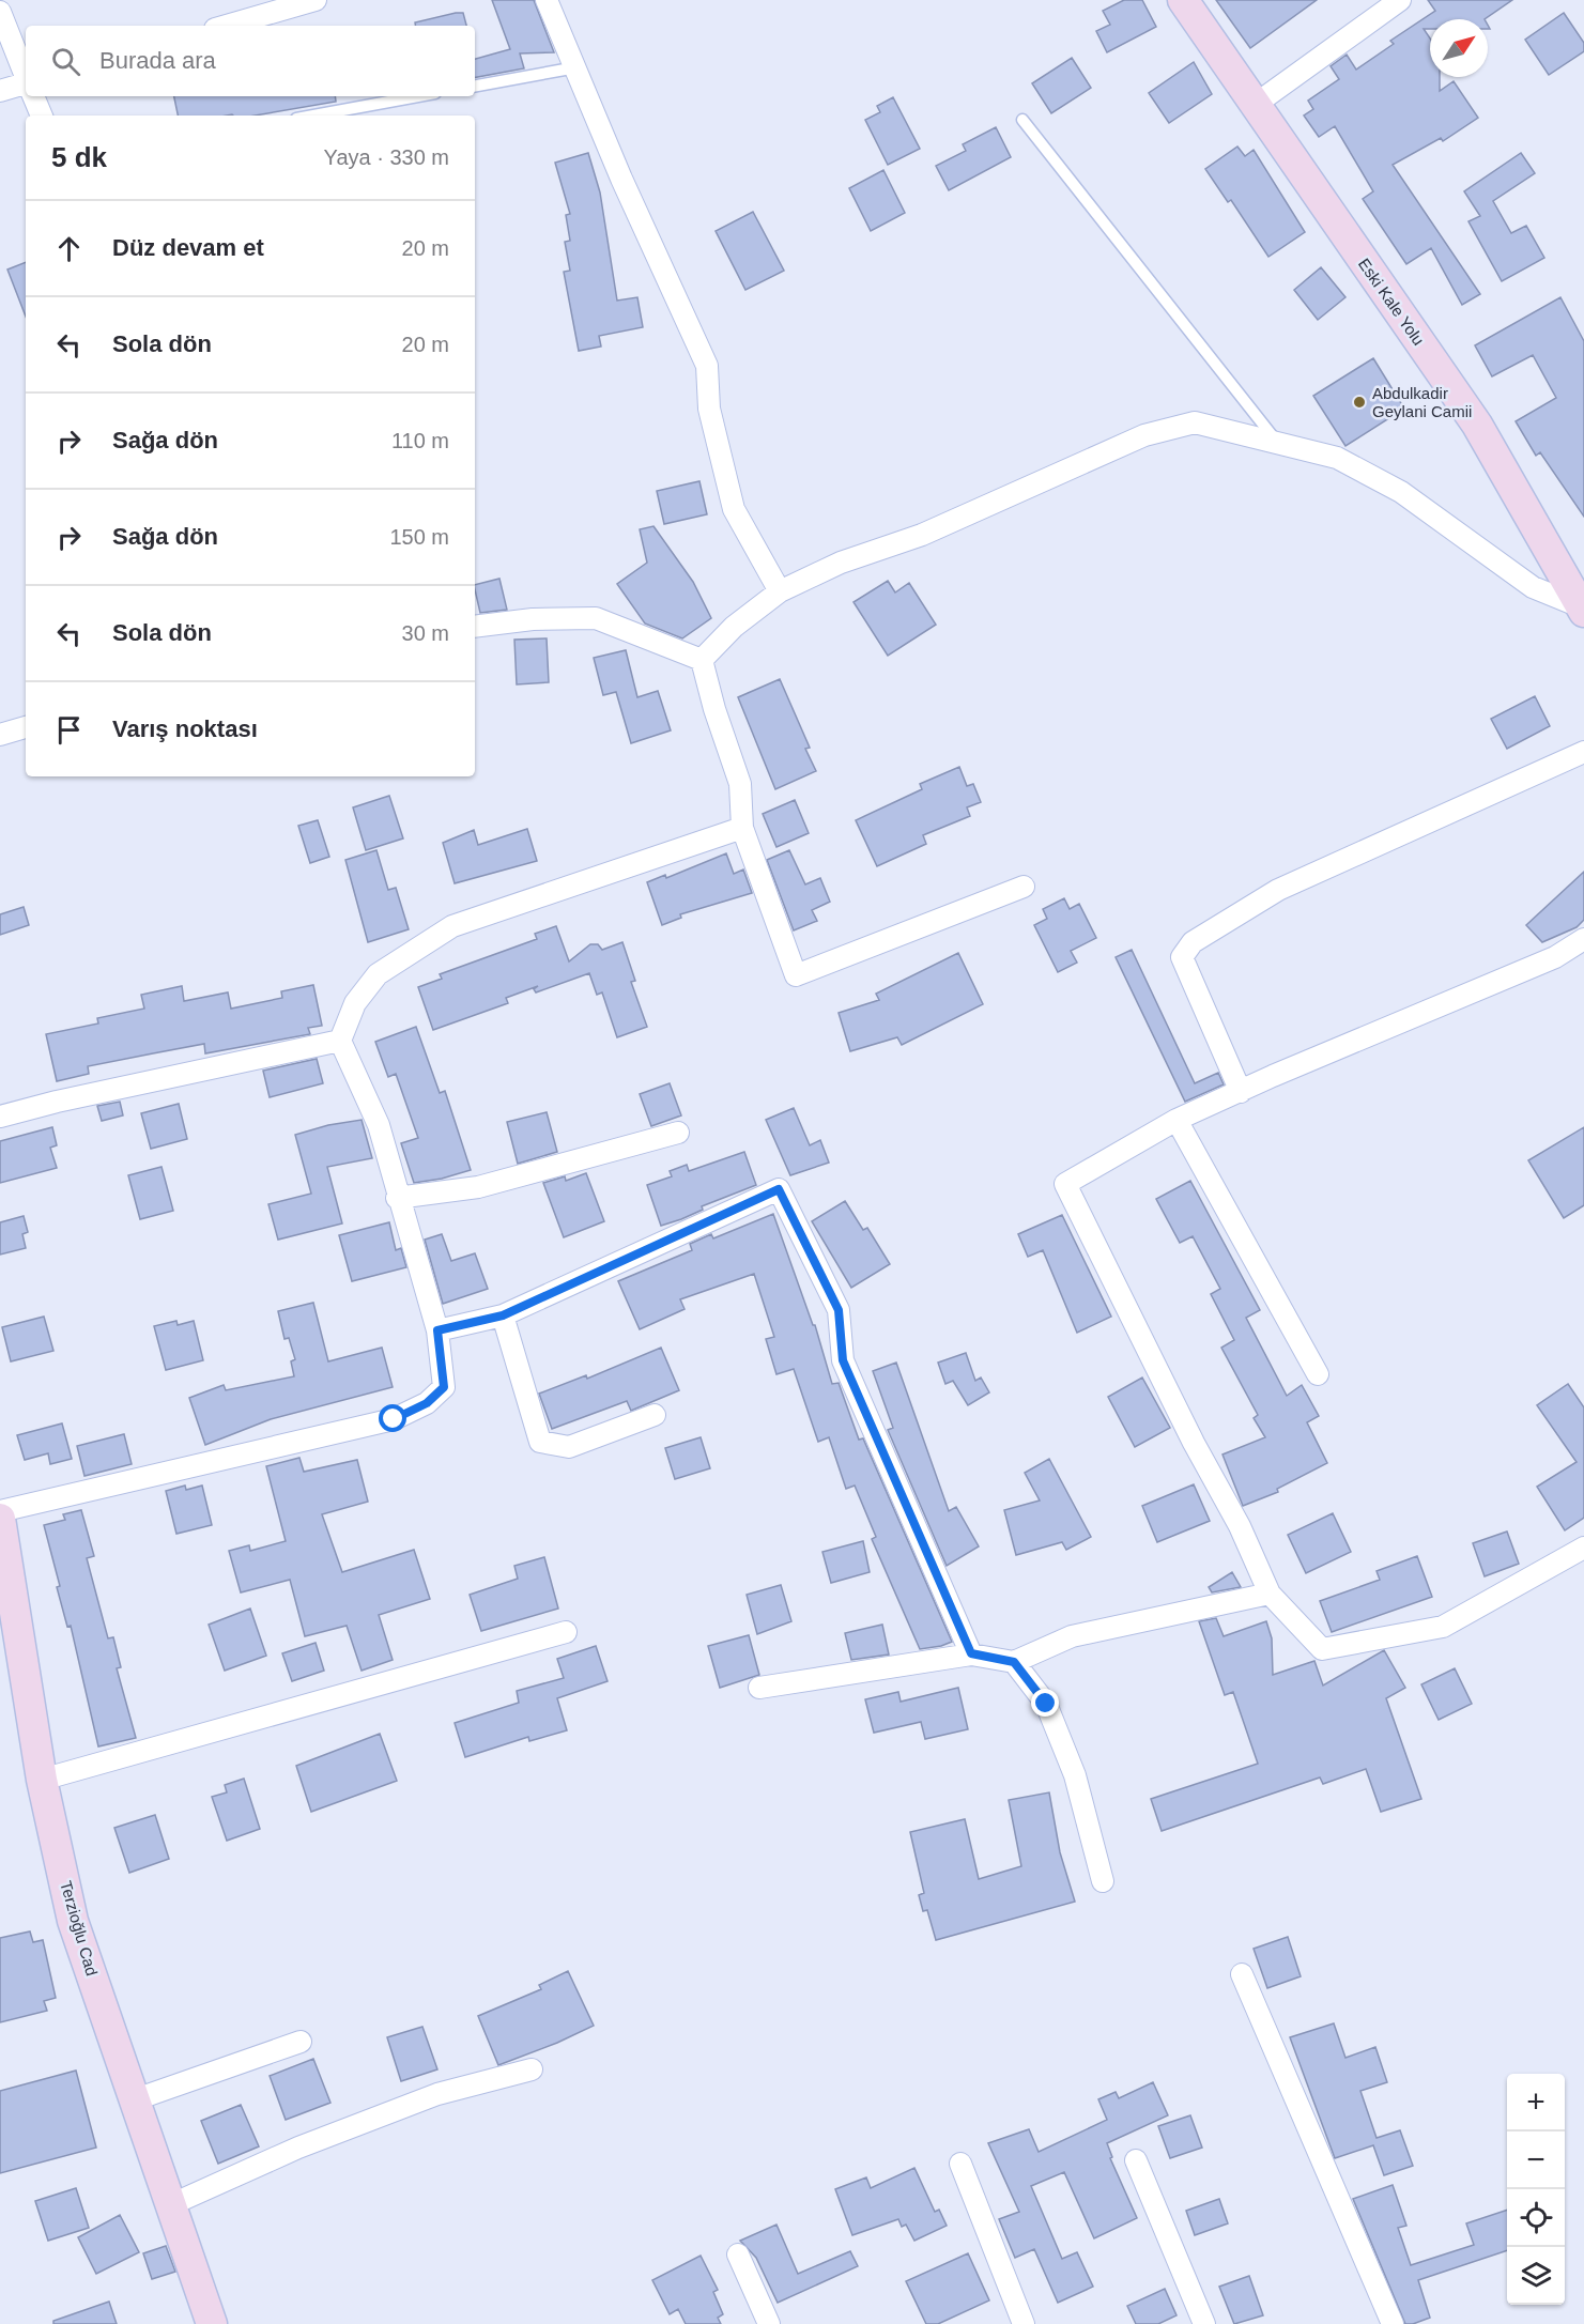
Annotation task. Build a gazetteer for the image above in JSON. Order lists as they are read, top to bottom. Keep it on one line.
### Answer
{"streets":{"street":["Eski Kale Yolu","Terzioğlu Cad"]},"places":["Abdulkadir Geylani Camii"],"north":"top right","page":{"search":"Burada ara","heading":["5 dk","Yaya · 330 m"],"list":[["Düz devam et","20 m"],["Sola dön","20 m"],["Sağa dön","110 m"],["Sağa dön","150 m"],["Sola dön","30 m"],"Varış noktası"],"map_buttons":["+","−"]}}
